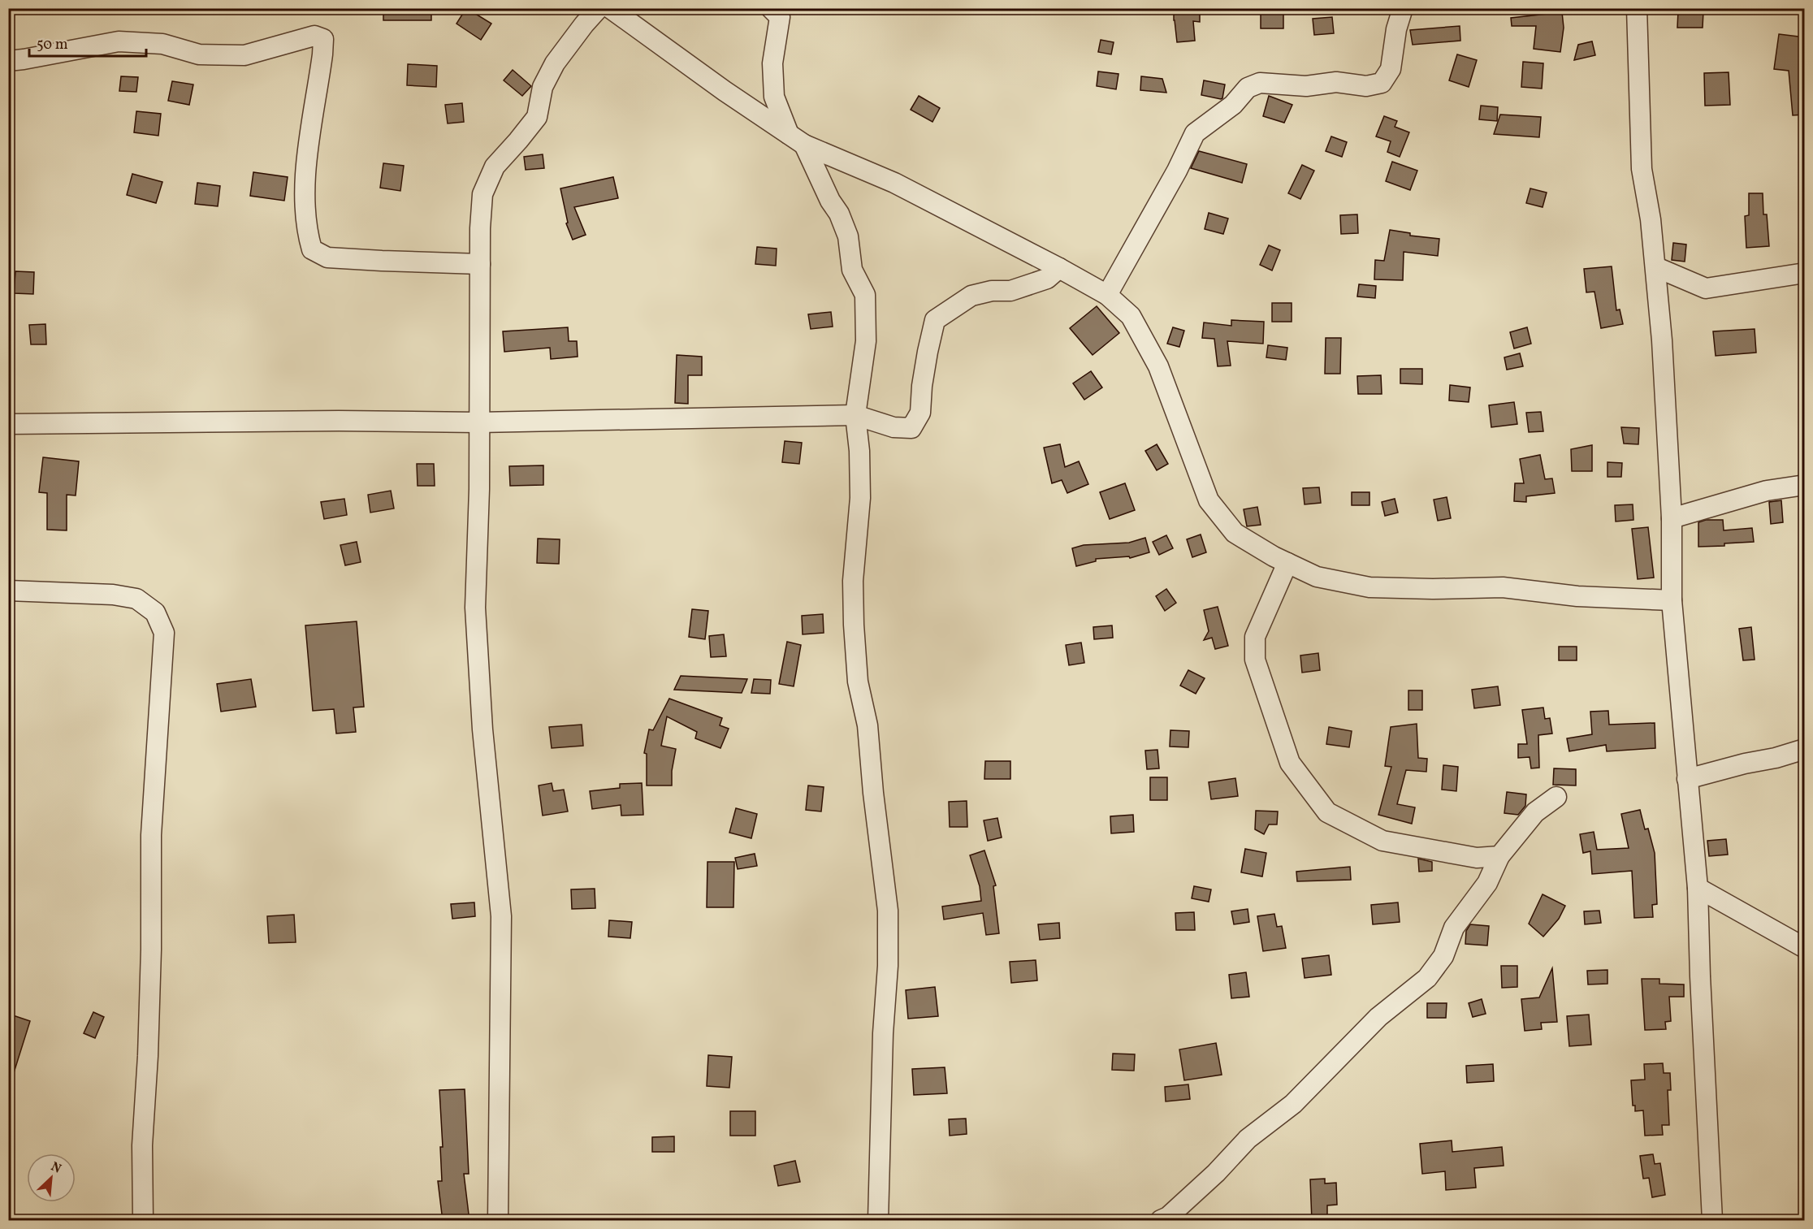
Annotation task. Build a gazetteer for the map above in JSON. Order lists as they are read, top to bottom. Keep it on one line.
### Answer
{"scale_bar":"50 m","north":"top right"}
